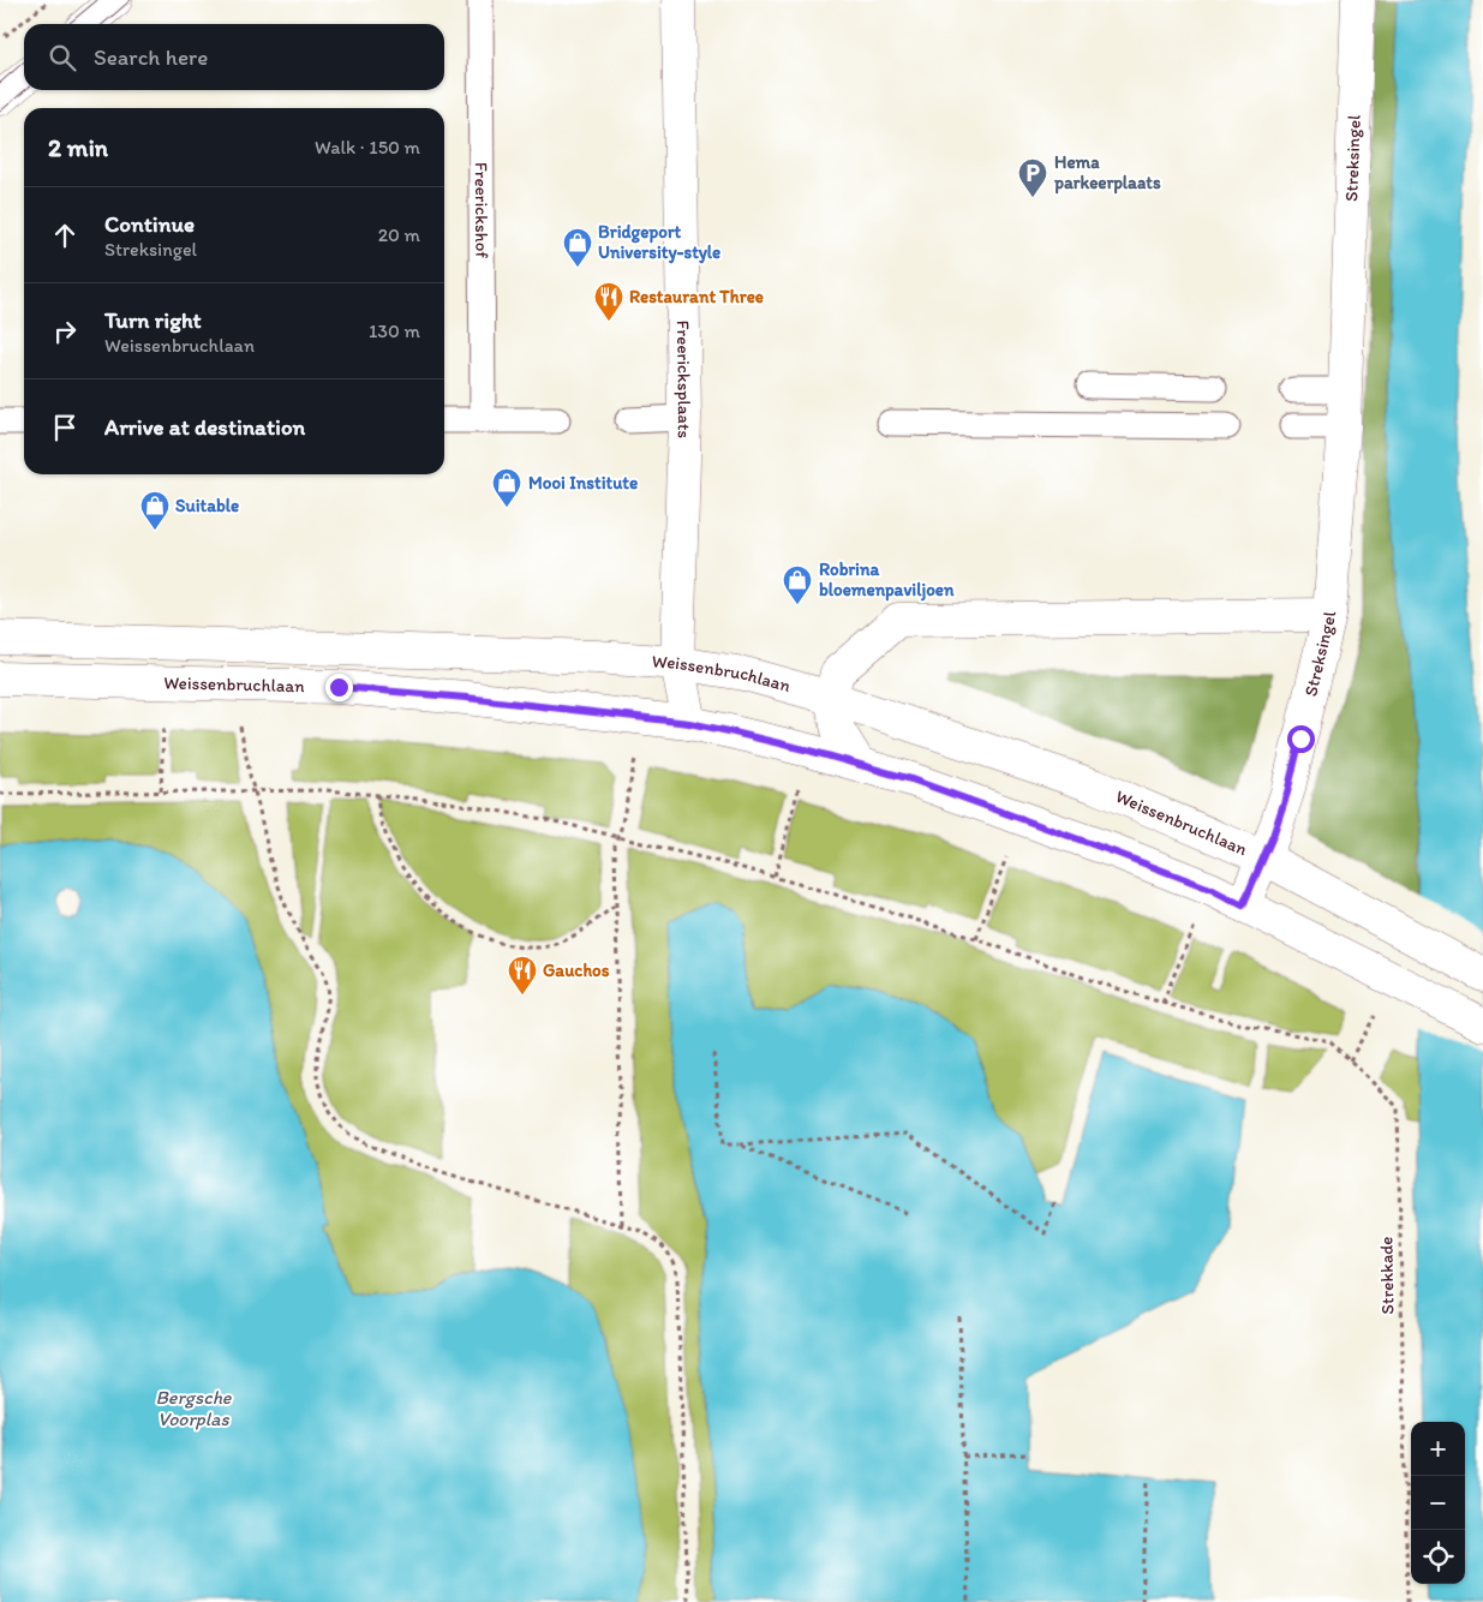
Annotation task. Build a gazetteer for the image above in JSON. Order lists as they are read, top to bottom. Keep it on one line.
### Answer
{"streets":{"street":["Streksingel","Freericksplaats","Weissenbruchlaan"],"lane":["Freerickshof"],"path":["Strekkade"]},"crossings":[["Streksingel","Weissenbruchlaan"],["Freericksplaats","Weissenbruchlaan"]],"water":["Bergsche Voorplas"],"places":{"parking":["Hema parkeerplaats"],"shop":["Bridgeport University-style","Mooi Institute","Suitable","Robrina bloemenpaviljoen"],"restaurant":["Restaurant Three","Gauchos"]},"page":{"search":"Search here","heading":["2 min","Walk · 150 m"],"list":[["Continue","Streksingel","20 m"],["Turn right","Weissenbruchlaan","130 m"],"Arrive at destination"],"map_buttons":["+","−"]}}
